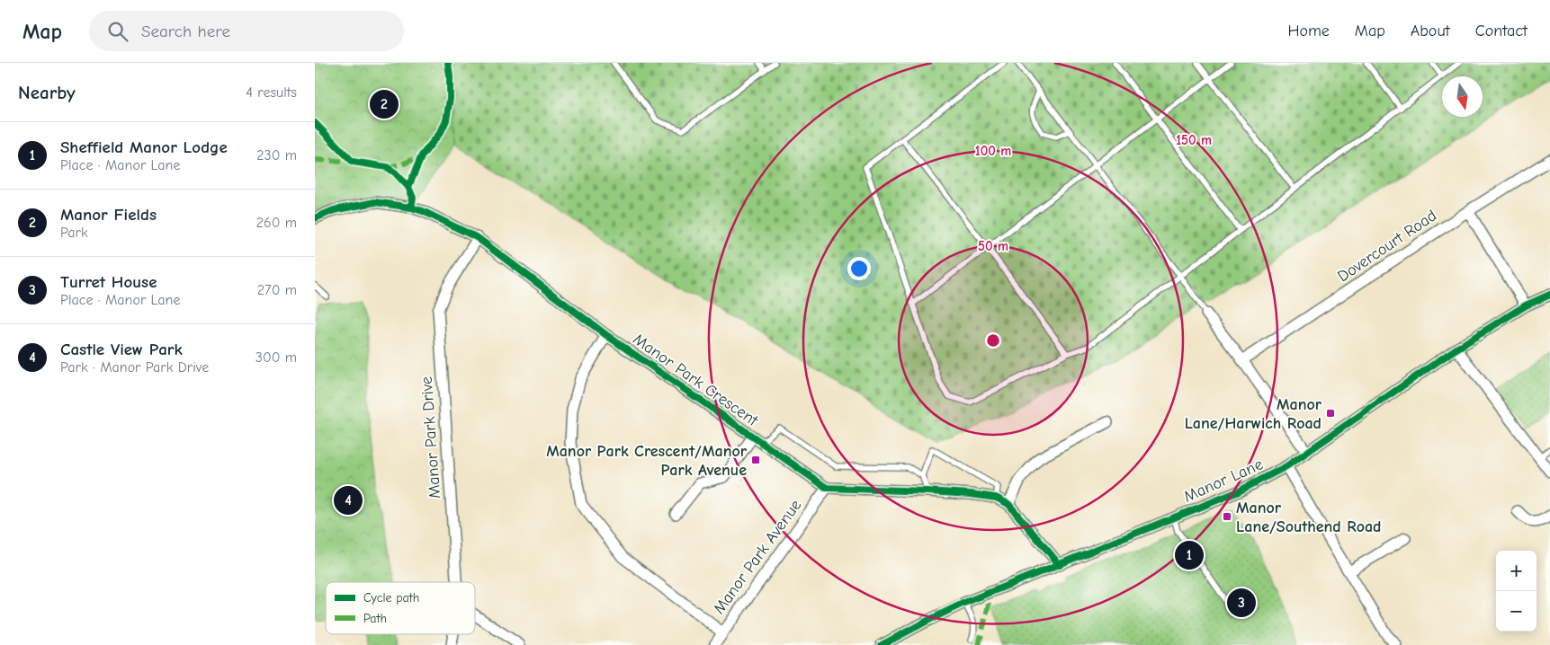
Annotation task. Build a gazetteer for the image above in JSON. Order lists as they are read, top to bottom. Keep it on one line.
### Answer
{"streets":{"street":["Dovercourt Road","Manor Park Crescent","Manor Park Drive","Manor Lane","Manor Park Avenue"]},"crossings":[["Manor Park Crescent","Manor Park Drive"],["Manor Park Crescent","Manor Park Avenue"]],"places":{"transit":["Manor Lane/Harwich Road","Manor Park Crescent/Manor Park Avenue","Manor Lane/Southend Road"]},"legend":["Cycle path","Path"],"north":"bottom","page":{"header":"Map","search":"Search here","nav":["Home","Map","About","Contact"],"heading":["Nearby","4 results"],"pins":["2","4","1","3"],"list":[{"mark":"1","name":"Sheffield Manor Lodge","note":"Place · Manor Lane","value":"230 m"},{"mark":"2","name":"Manor Fields","note":"Park","value":"260 m"},{"mark":"3","name":"Turret House","note":"Place · Manor Lane","value":"270 m"},{"mark":"4","name":"Castle View Park","note":"Park · Manor Park Drive","value":"300 m"}],"map_buttons":["+","−"]},"rings":["150 m","100 m","50 m"]}
